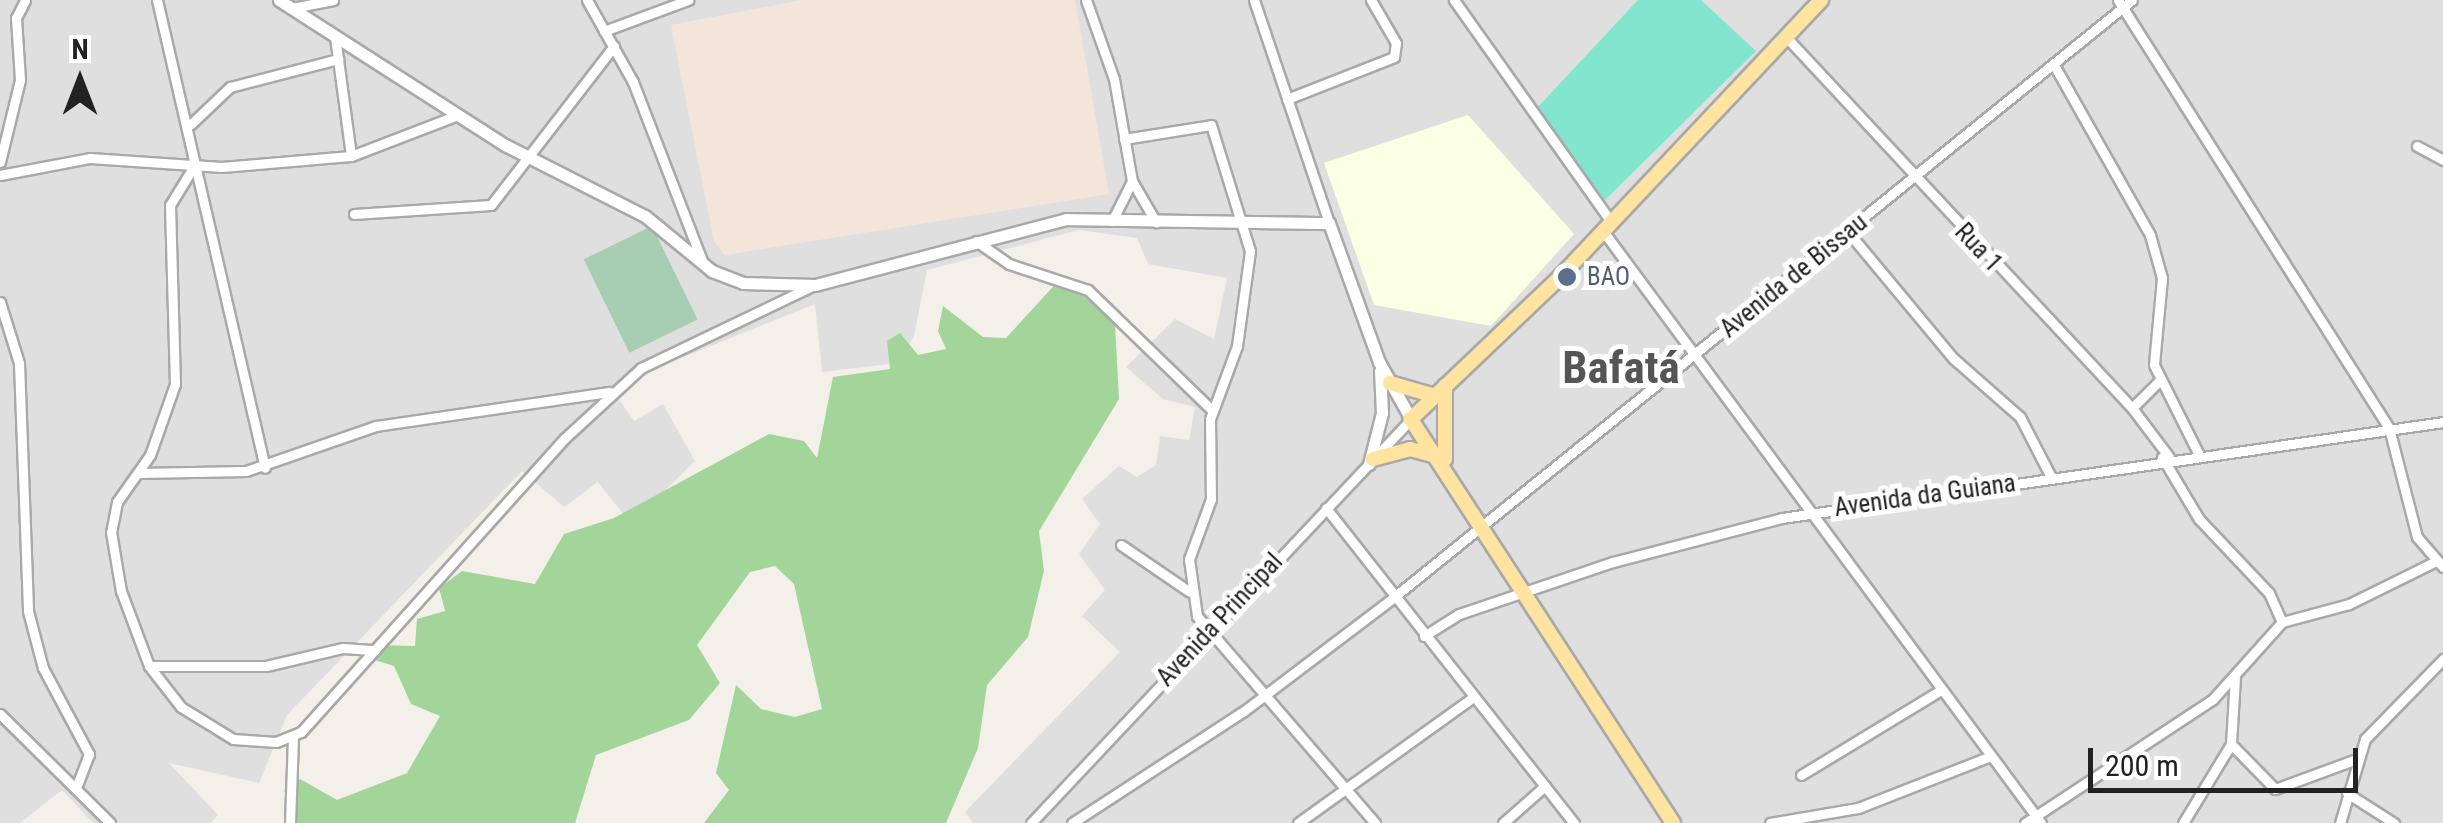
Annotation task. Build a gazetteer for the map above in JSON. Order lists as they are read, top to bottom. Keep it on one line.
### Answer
{"streets":{"street":["Rua 1","Avenida de Bissau","Avenida da Guiana","Avenida Principal"]},"crossings":[["Rua 1","Avenida de Bissau"],["Rua 1","Avenida da Guiana"]],"districts":["Bafatá"],"places":["BAO"],"scale_bar":"200 m","north":"top"}
